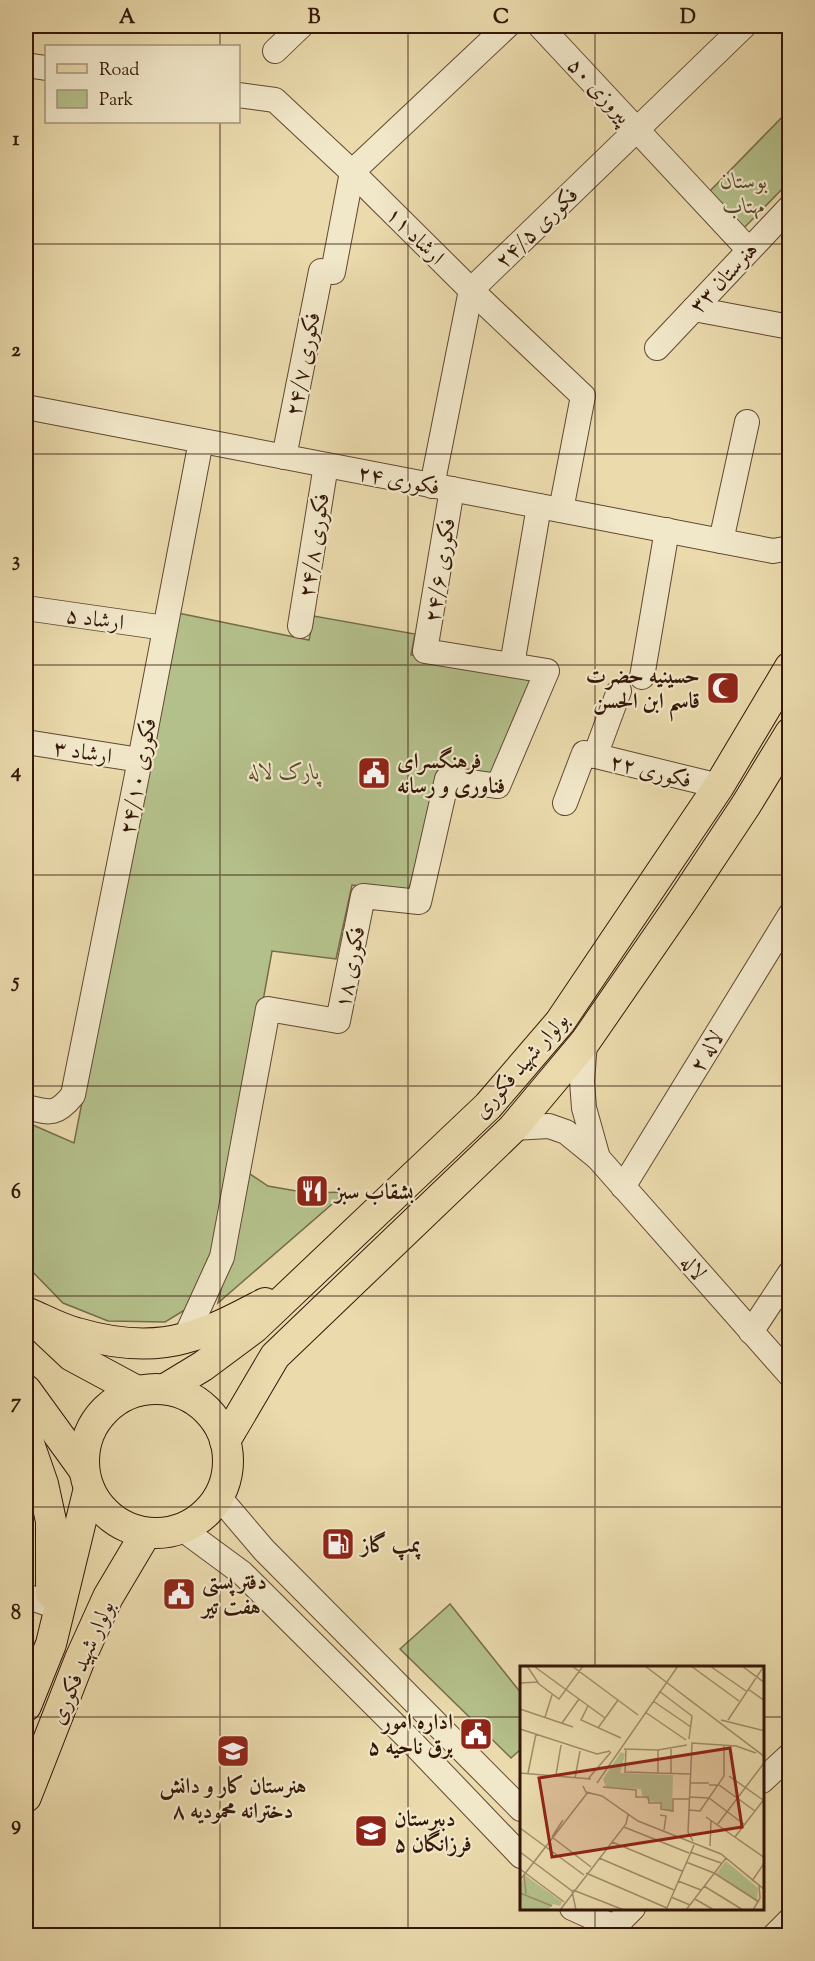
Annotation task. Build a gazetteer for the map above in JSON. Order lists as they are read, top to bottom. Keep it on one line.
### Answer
{"streets":{"main road":["بولوار شهید فکوری"],"street":["پیروزی ۵۰","فکوری ۲۴/۵","ارشاد ۱۱","هنرستان ۳۳","فکوری ۲۴/۷","فکوری ۲۴","فکوری ۲۴/۸","فکوری ۲۴/۶","ارشاد ۵","ارشاد ۳","فکوری ۲۲","فکوری ۲۴/۱۰","فکوری ١٨","لاله ۲","لاله"]},"crossings":[["پیروزی ۵۰","فکوری ۲۴/۵"],["پیروزی ۵۰","هنرستان ۳۳"],["فکوری ۲۴/۵","ارشاد ۱۱"],["ارشاد ۱۱","فکوری ۲۴/۷"],["ارشاد ۱۱","فکوری ۲۴"],["فکوری ۲۴/۷","فکوری ۲۴"],["فکوری ۲۴","فکوری ۲۴/۸"],["فکوری ۲۴","فکوری ۲۴/۶"],["فکوری ۲۴","فکوری ۲۴/۱۰"],["فکوری ۲۴/۶","فکوری ١٨"],["ارشاد ۵","فکوری ۲۴/۱۰"],["ارشاد ۳","فکوری ۲۴/۱۰"],["فکوری ۲۲","بولوار شهید فکوری"],["لاله ۲","لاله"],["بولوار شهید فکوری","لاله"]],"parks":["بوستان مهتاب","پارک لاله"],"places":{"mosque":["حسینیه حضرت قاسم ابن الحسن"],"public building":["فرهنگسرای فناوری و رسانه","دفتر پستی هفت تیر","اداره امور برق ناحیه ۵"],"restaurant":["بشقاب سبز"],"fuel station":["پمپ گاز"],"school or university":["هنرستان کار و دانش دخترانه محمودیه ۸","دبیرستان فرزانگان ۵"]},"legend":["Road","Park"],"grid":{"columns":["A","B","C","D"],"rows":["1","2","3","4","5","6","7","8","9"]}}
